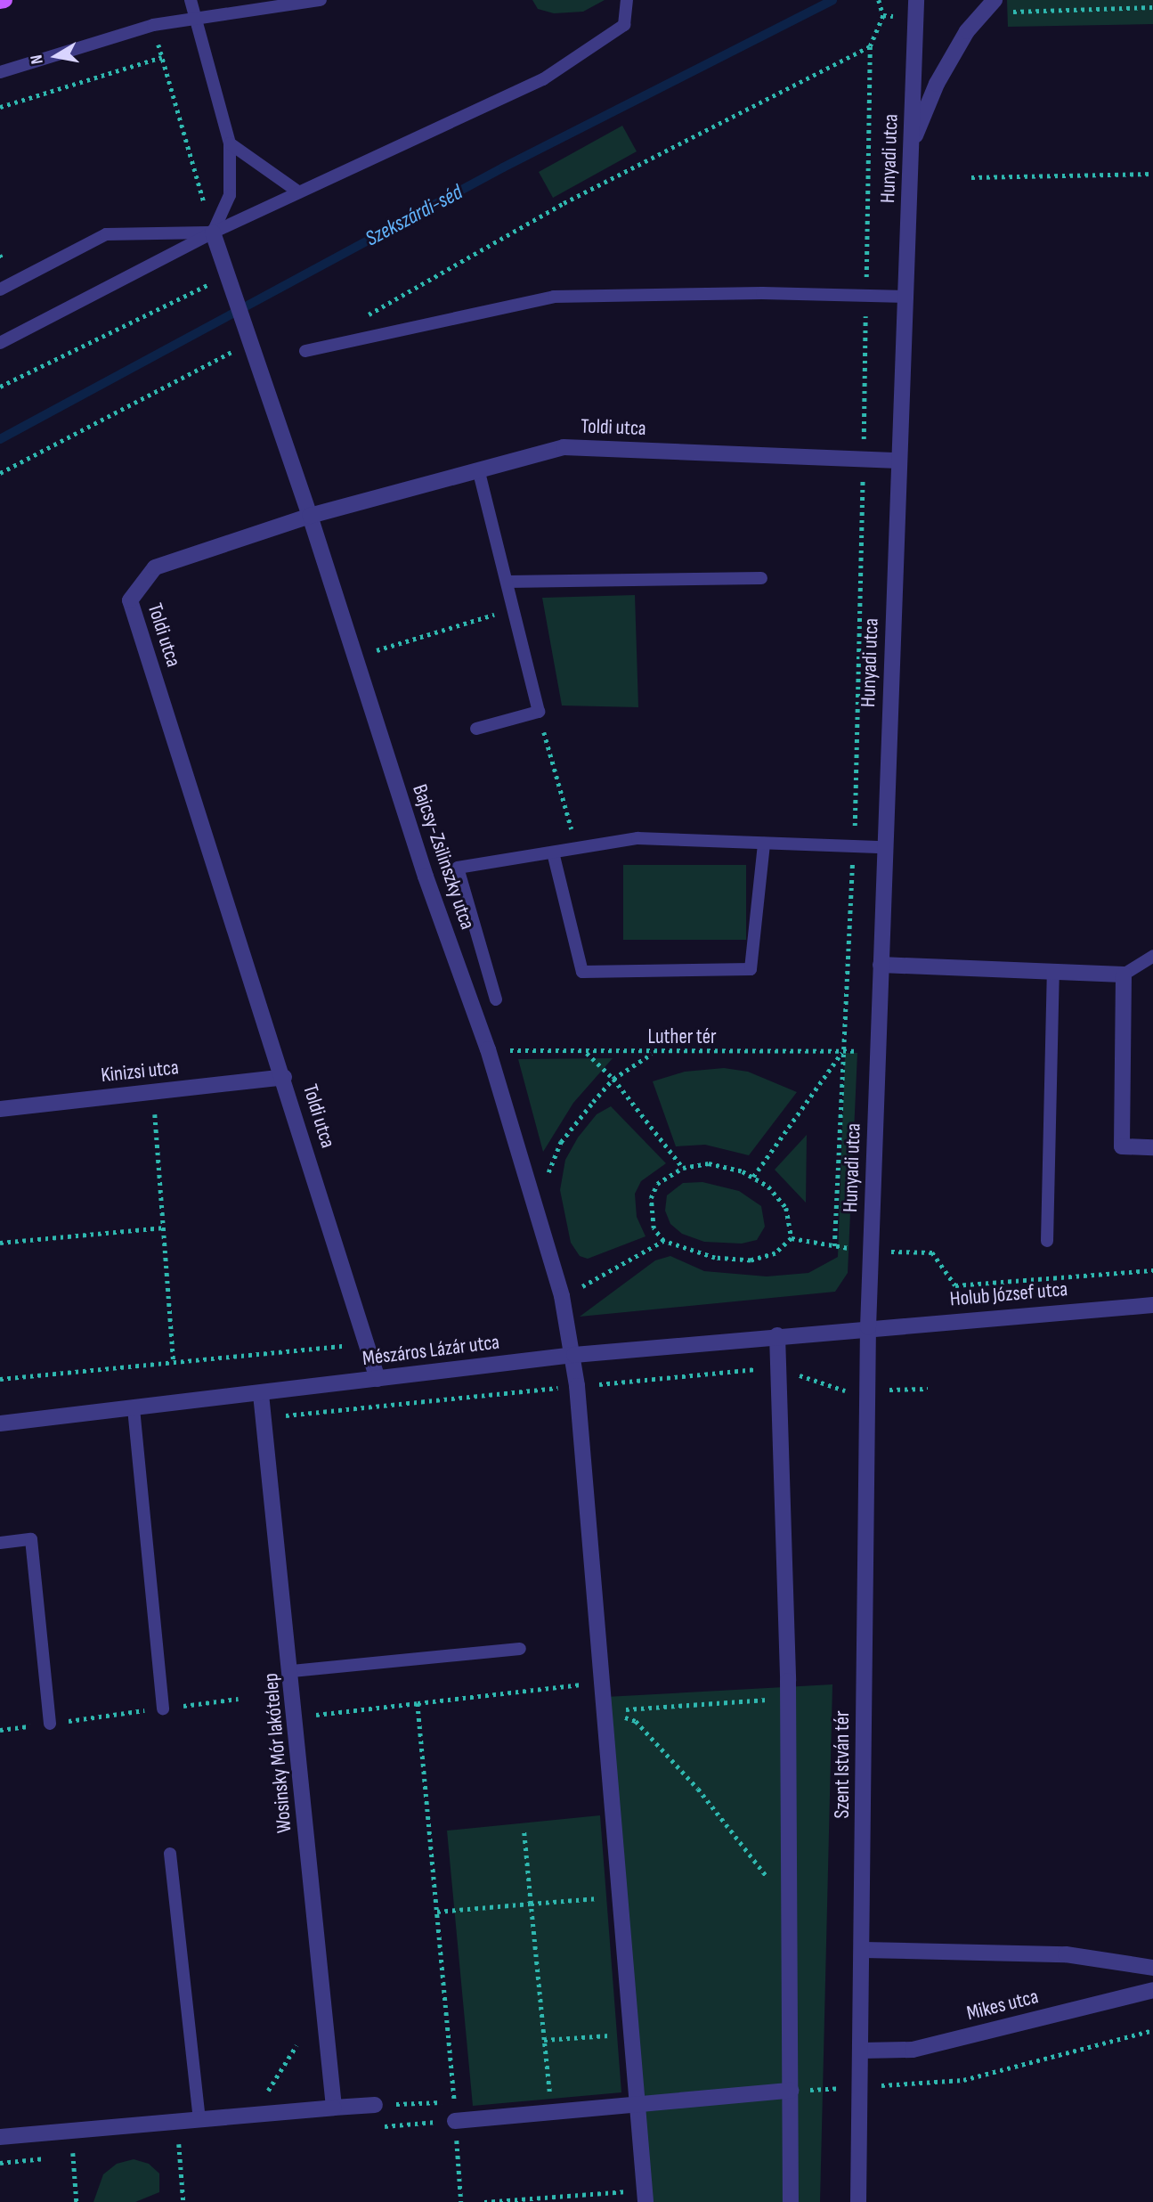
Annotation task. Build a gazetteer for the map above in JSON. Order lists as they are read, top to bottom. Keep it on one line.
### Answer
{"streets":{"street":["Hunyadi utca","Toldi utca","Bajcsy-Zsilinszky utca","Kinizsi utca","Holub József utca","Mészáros Lázár utca","Wosinsky Mór lakótelep","Szent István tér","Mikes utca"],"path":["Luther tér"]},"crossings":[["Hunyadi utca","Toldi utca"],["Hunyadi utca","Luther tér"],["Hunyadi utca","Holub József utca"],["Hunyadi utca","Mészáros Lázár utca"],["Hunyadi utca","Szent István tér"],["Toldi utca","Bajcsy-Zsilinszky utca"],["Toldi utca","Kinizsi utca"],["Toldi utca","Mészáros Lázár utca"],["Bajcsy-Zsilinszky utca","Luther tér"],["Bajcsy-Zsilinszky utca","Mészáros Lázár utca"],["Holub József utca","Mészáros Lázár utca"],["Holub József utca","Szent István tér"],["Mészáros Lázár utca","Wosinsky Mór lakótelep"],["Mészáros Lázár utca","Szent István tér"],["Szent István tér","Mikes utca"]],"water":["Szekszárdi-séd"],"north":"left"}
